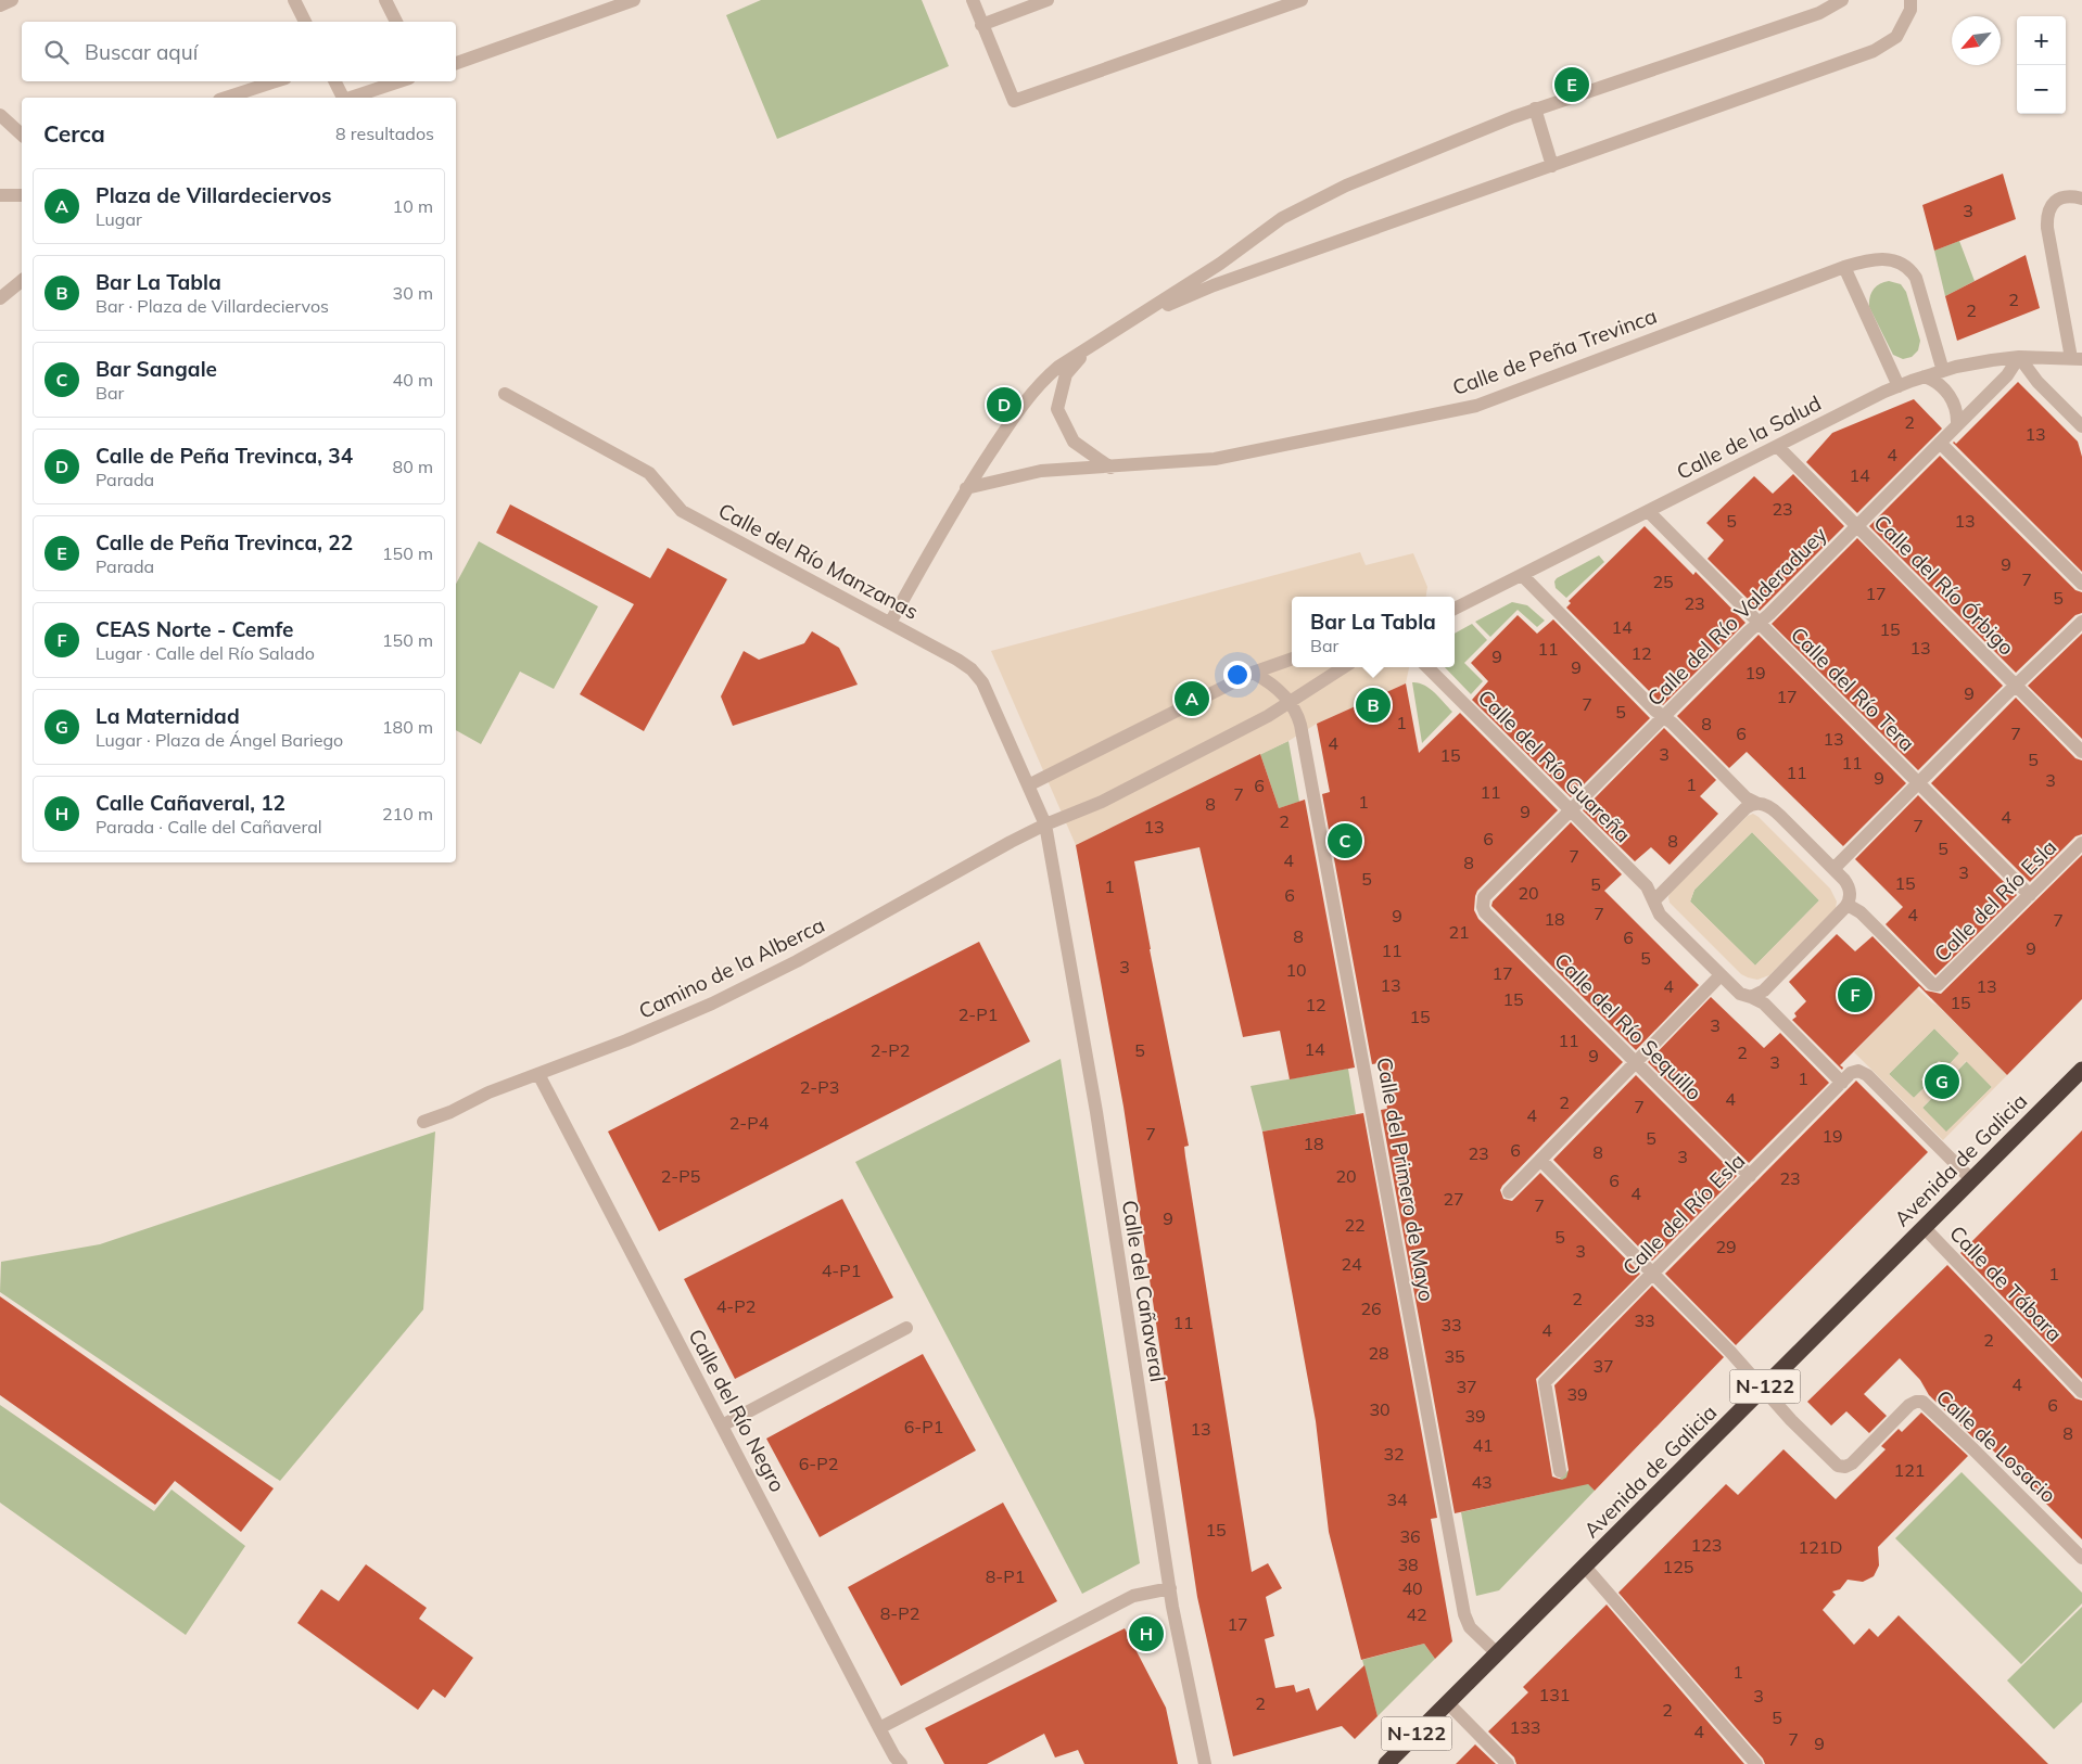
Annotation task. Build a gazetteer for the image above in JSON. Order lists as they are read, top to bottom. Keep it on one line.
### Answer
{"streets":{"highway":["Avenida de Galicia","N-122"],"street":["Calle de Peña Trevinca","Calle de la Salud","Calle del Río Manzanas","Calle del Río Órbigo","Calle del Río Valderaduey","Calle del Río Tera","Calle del Río Guareña","Calle del Río Esla","Camino de la Alberca","Calle del Río Sequillo","Calle del Primero de Mayo","Calle de Tábara","Calle del Cañaveral","Calle del Río Negro","Calle de Losacio"]},"crossings":[["Calle de Peña Trevinca","Calle de la Salud"],["Calle de la Salud","Calle del Río Órbigo"],["Calle de la Salud","Calle del Río Valderaduey"],["Calle de la Salud","Calle del Río Tera"],["Calle del Río Manzanas","Camino de la Alberca"],["Calle del Río Manzanas","Calle del Cañaveral"],["Calle del Río Órbigo","Calle del Río Valderaduey"],["Calle del Río Valderaduey","Calle del Río Tera"],["Calle del Río Valderaduey","Calle del Río Guareña"],["Calle del Río Valderaduey","Calle del Río Sequillo"],["Calle del Río Tera","Calle del Río Esla"],["Calle del Río Guareña","Calle del Río Esla"],["Calle del Río Esla","Calle del Río Sequillo"],["Camino de la Alberca","Calle del Primero de Mayo"],["Camino de la Alberca","Calle del Cañaveral"],["Camino de la Alberca","Calle del Río Negro"],["Avenida de Galicia","Calle del Primero de Mayo"],["Avenida de Galicia","Calle de Tábara"],["Avenida de Galicia","Calle de Losacio"]],"house_numbers":["3","2","2","2","13","4","14","23","5","13","9","7","25","17","5","23","14","15","13","11","12","9","9","19","9","17","7","5","1","8","6","7","13","4","3","15","5","11","11","9","3","1","6","11","7","1","8","9","4","2","7","13","6","8","5","7","4","8","3","5","15","5","1","20","6","7","4","9","18","7","21","8","6","9","11","5","3","10","17","13","4","13","15","15","12","2-P1","15","3","11","14","2-P2","5","2","9","3","1","2-P3","4","2","7","4","2-P4","7","19","5","18","6","8","23","3","2-P5","20","23","6","4","27","7","9","22","5","29","3","24","4-P1","1","2","4-P2","26","33","11","33","4","2","28","35","37","4","37","39","6","30","39","6-P1","13","8","41","32","6-P2","121","43","34","15","36","123","121D","38","125","8-P1","40","8-P2","42","17","1","131","3","2","2","5","133","4","7","9"],"north":"bottom left","page":{"map_buttons":["+","−"],"search":"Buscar aquí","pins":["E","D","A","B","C","F","G","H"],"heading":["Cerca","8 resultados"],"list":[{"mark":"A","name":"Plaza de Villardeciervos","note":"Lugar","value":"10 m"},{"mark":"B","name":"Bar La Tabla","note":"Bar · Plaza de Villardeciervos","value":"30 m"},{"mark":"C","name":"Bar Sangale","note":"Bar","value":"40 m"},{"mark":"D","name":"Calle de Peña Trevinca, 34","note":"Parada","value":"80 m"},{"mark":"E","name":"Calle de Peña Trevinca, 22","note":"Parada","value":"150 m"},{"mark":"F","name":"CEAS Norte - Cemfe","note":"Lugar · Calle del Río Salado","value":"150 m"},{"mark":"G","name":"La Maternidad","note":"Lugar · Plaza de Ángel Bariego","value":"180 m"},{"mark":"H","name":"Calle Cañaveral, 12","note":"Parada · Calle del Cañaveral","value":"210 m"}],"popup":["Bar La Tabla","Bar"]}}
